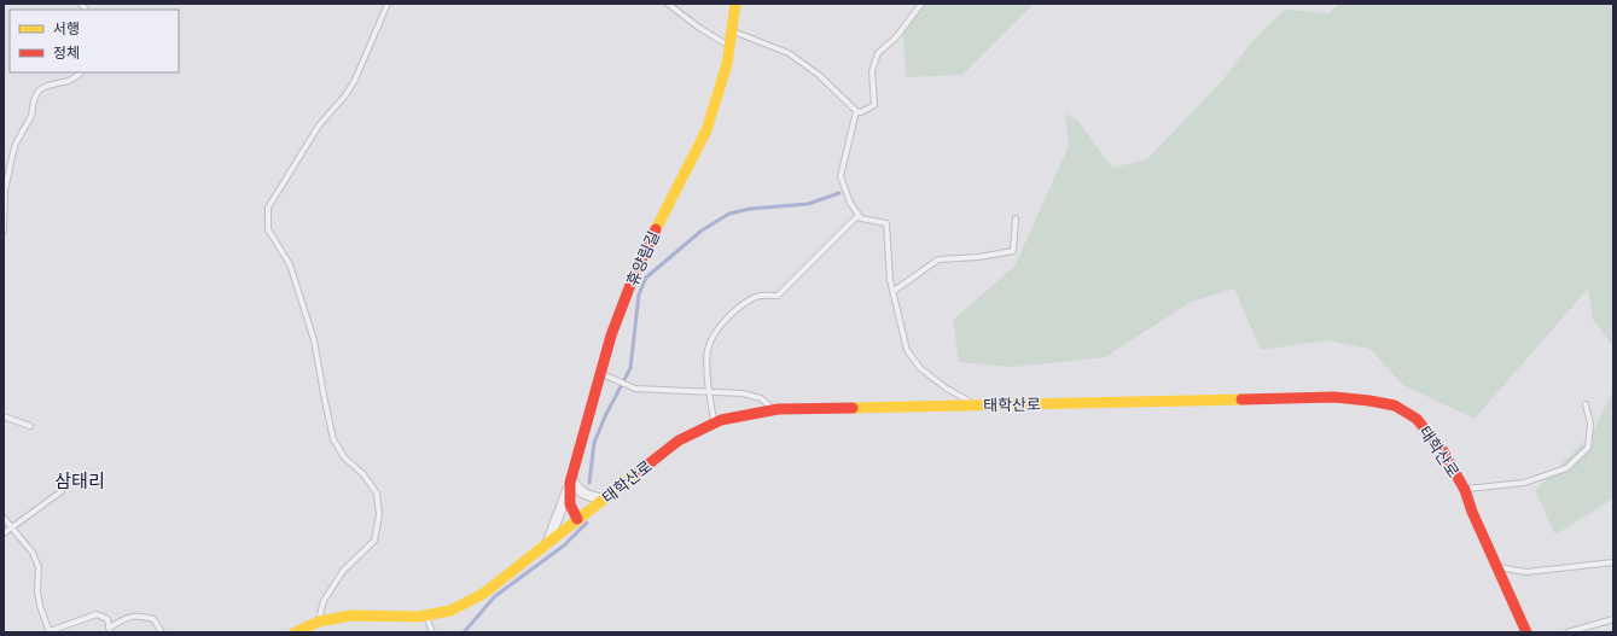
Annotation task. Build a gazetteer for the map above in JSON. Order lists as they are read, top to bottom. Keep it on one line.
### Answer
{"streets":{"street":["휴양림길","태학산로"]},"crossings":[["휴양림길","태학산로"]],"districts":["삼태리"],"legend":["서행","정체"]}
